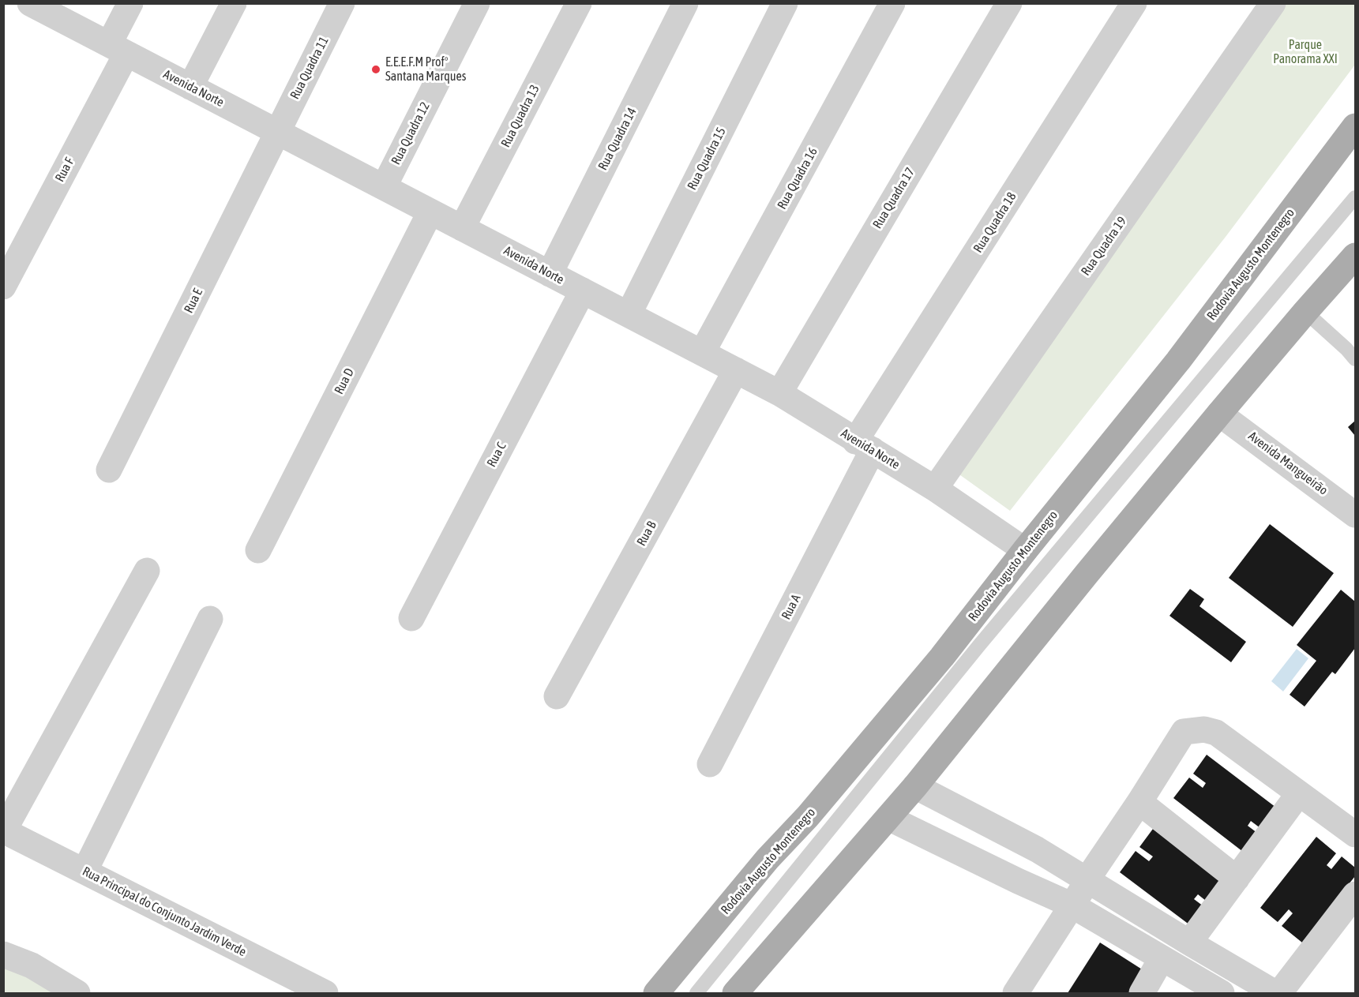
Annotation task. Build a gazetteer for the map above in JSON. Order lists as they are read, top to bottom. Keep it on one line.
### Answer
{"streets":{"main road":["Rodovia Augusto Montenegro"],"street":["Rua Quadra 11","Avenida Norte","Rua Quadra 13","Rua Quadra 12","Rua Quadra 14","Rua Quadra 15","Rua F","Rua Quadra 16","Rua Quadra 17","Rua Quadra 18","Rua Quadra 19","Rua E","Rua D","Rua C","Avenida Mangueirão","Rua B","Rua A","Rua Principal do Conjunto Jardim Verde"]},"crossings":[["Rua Quadra 11","Avenida Norte"],["Rua Quadra 11","Rua E"],["Avenida Norte","Rua Quadra 13"],["Avenida Norte","Rua Quadra 12"],["Avenida Norte","Rua Quadra 14"],["Avenida Norte","Rua Quadra 15"],["Avenida Norte","Rua F"],["Avenida Norte","Rua Quadra 16"],["Avenida Norte","Rua Quadra 17"],["Avenida Norte","Rua Quadra 18"],["Avenida Norte","Rua Quadra 19"],["Avenida Norte","Rodovia Augusto Montenegro"],["Avenida Norte","Rua E"],["Avenida Norte","Rua D"],["Avenida Norte","Rua C"],["Avenida Norte","Rua B"],["Avenida Norte","Rua A"],["Rua Quadra 18","Rua A"]],"parks":["Parque Panorama XXI"],"places":["E.E.E.F.M Profº Santana Marques"]}
